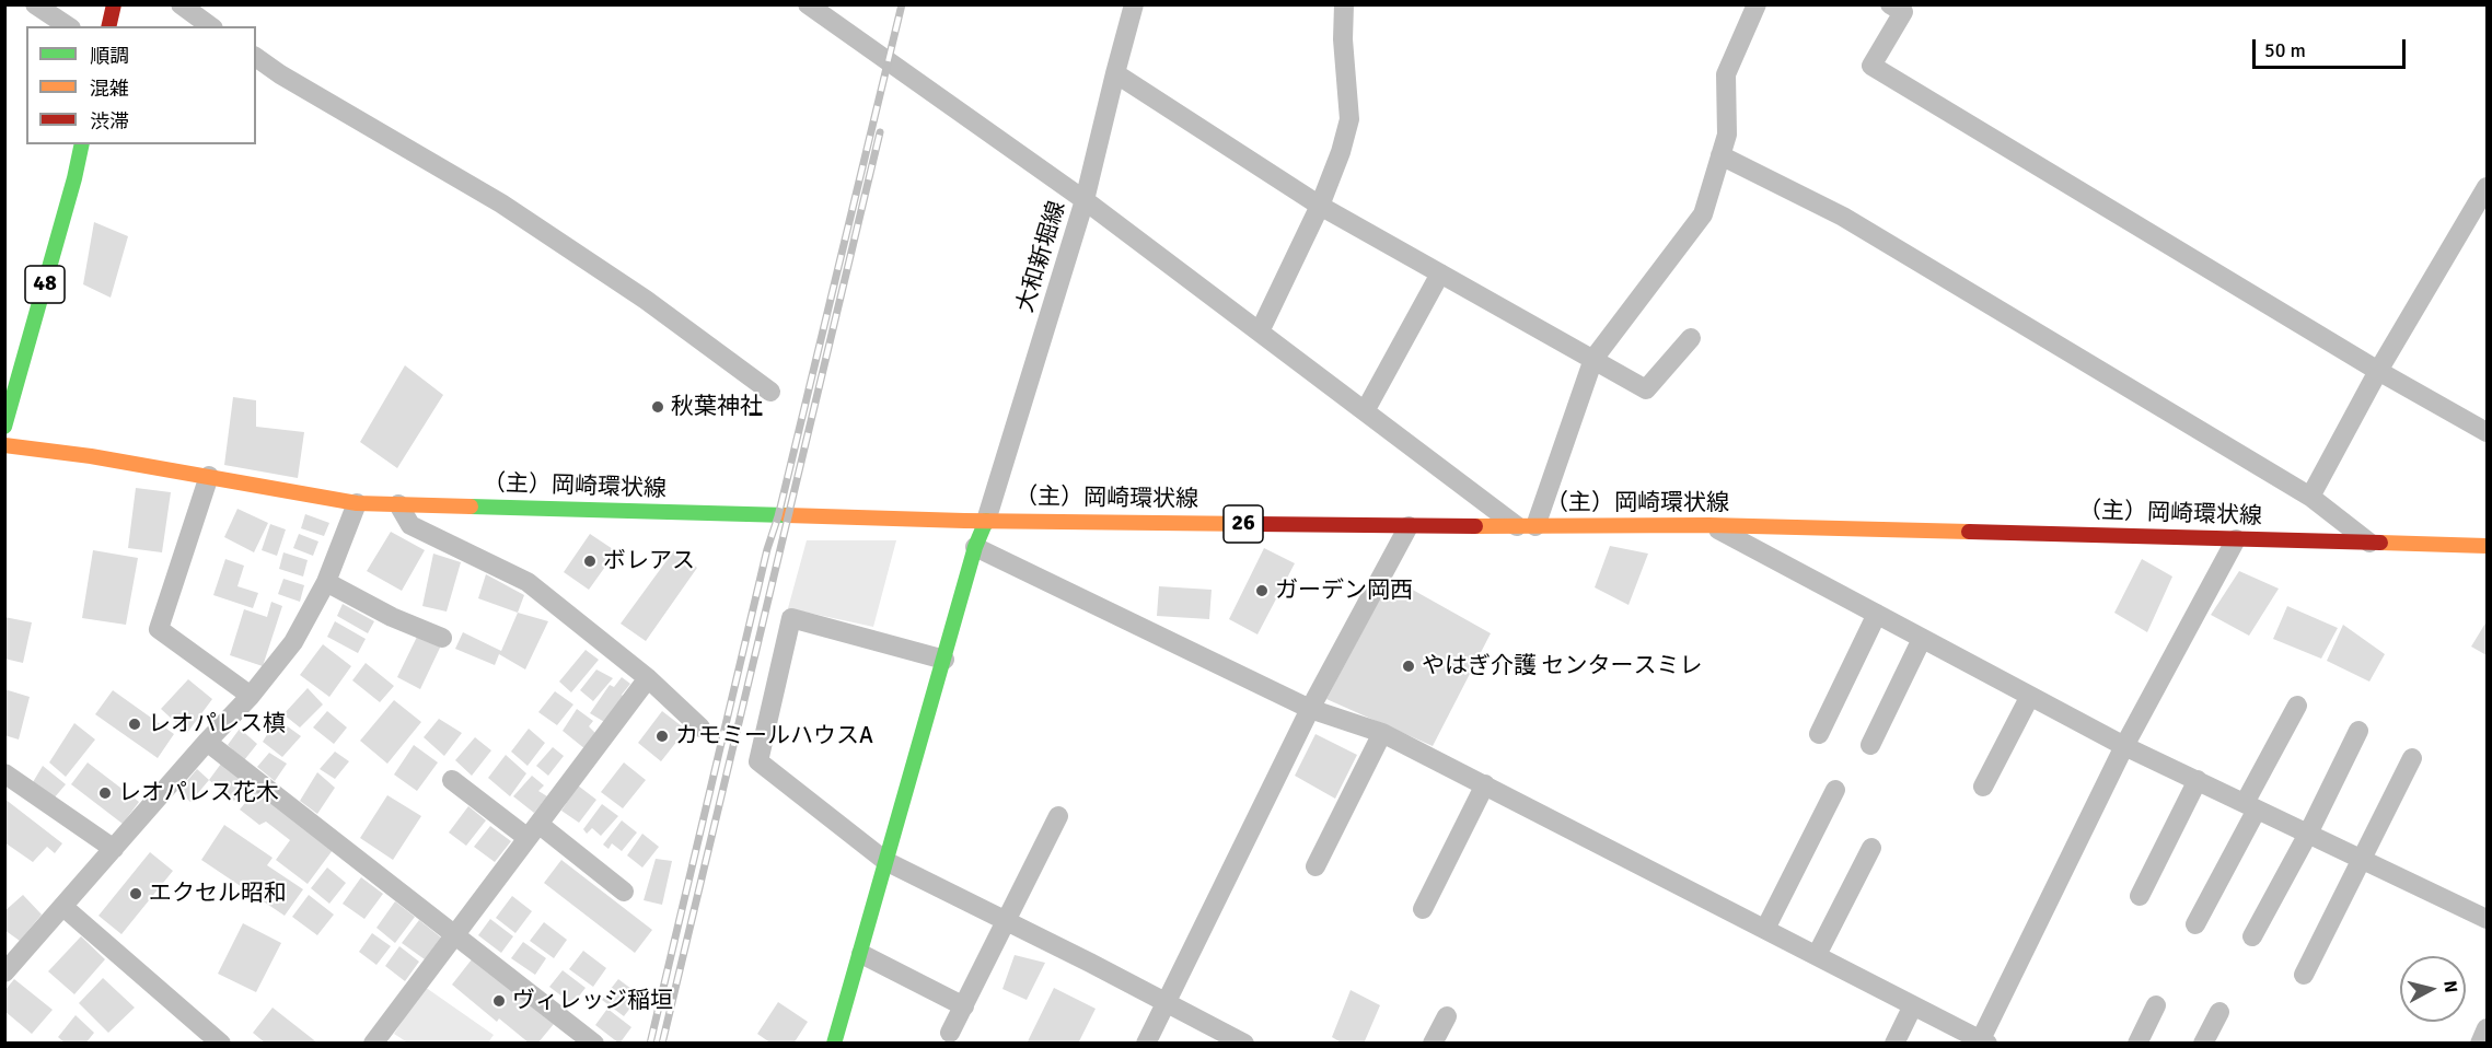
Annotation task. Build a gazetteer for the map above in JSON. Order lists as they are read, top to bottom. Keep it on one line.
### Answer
{"streets":{"main road":["48","（主）岡崎環状線","26"],"street":["大和新堀線"]},"crossings":[["大和新堀線","（主）岡崎環状線"]],"places":["秋葉神社","ボレアス","ガーデン岡西","やはぎ介護 センタースミレ","レオパレス槙","カモミールハウスA","レオパレス花木","エクセル昭和","ヴィレッジ稲垣"],"legend":["順調","混雑","渋滞"],"scale_bar":"50 m","north":"right"}
